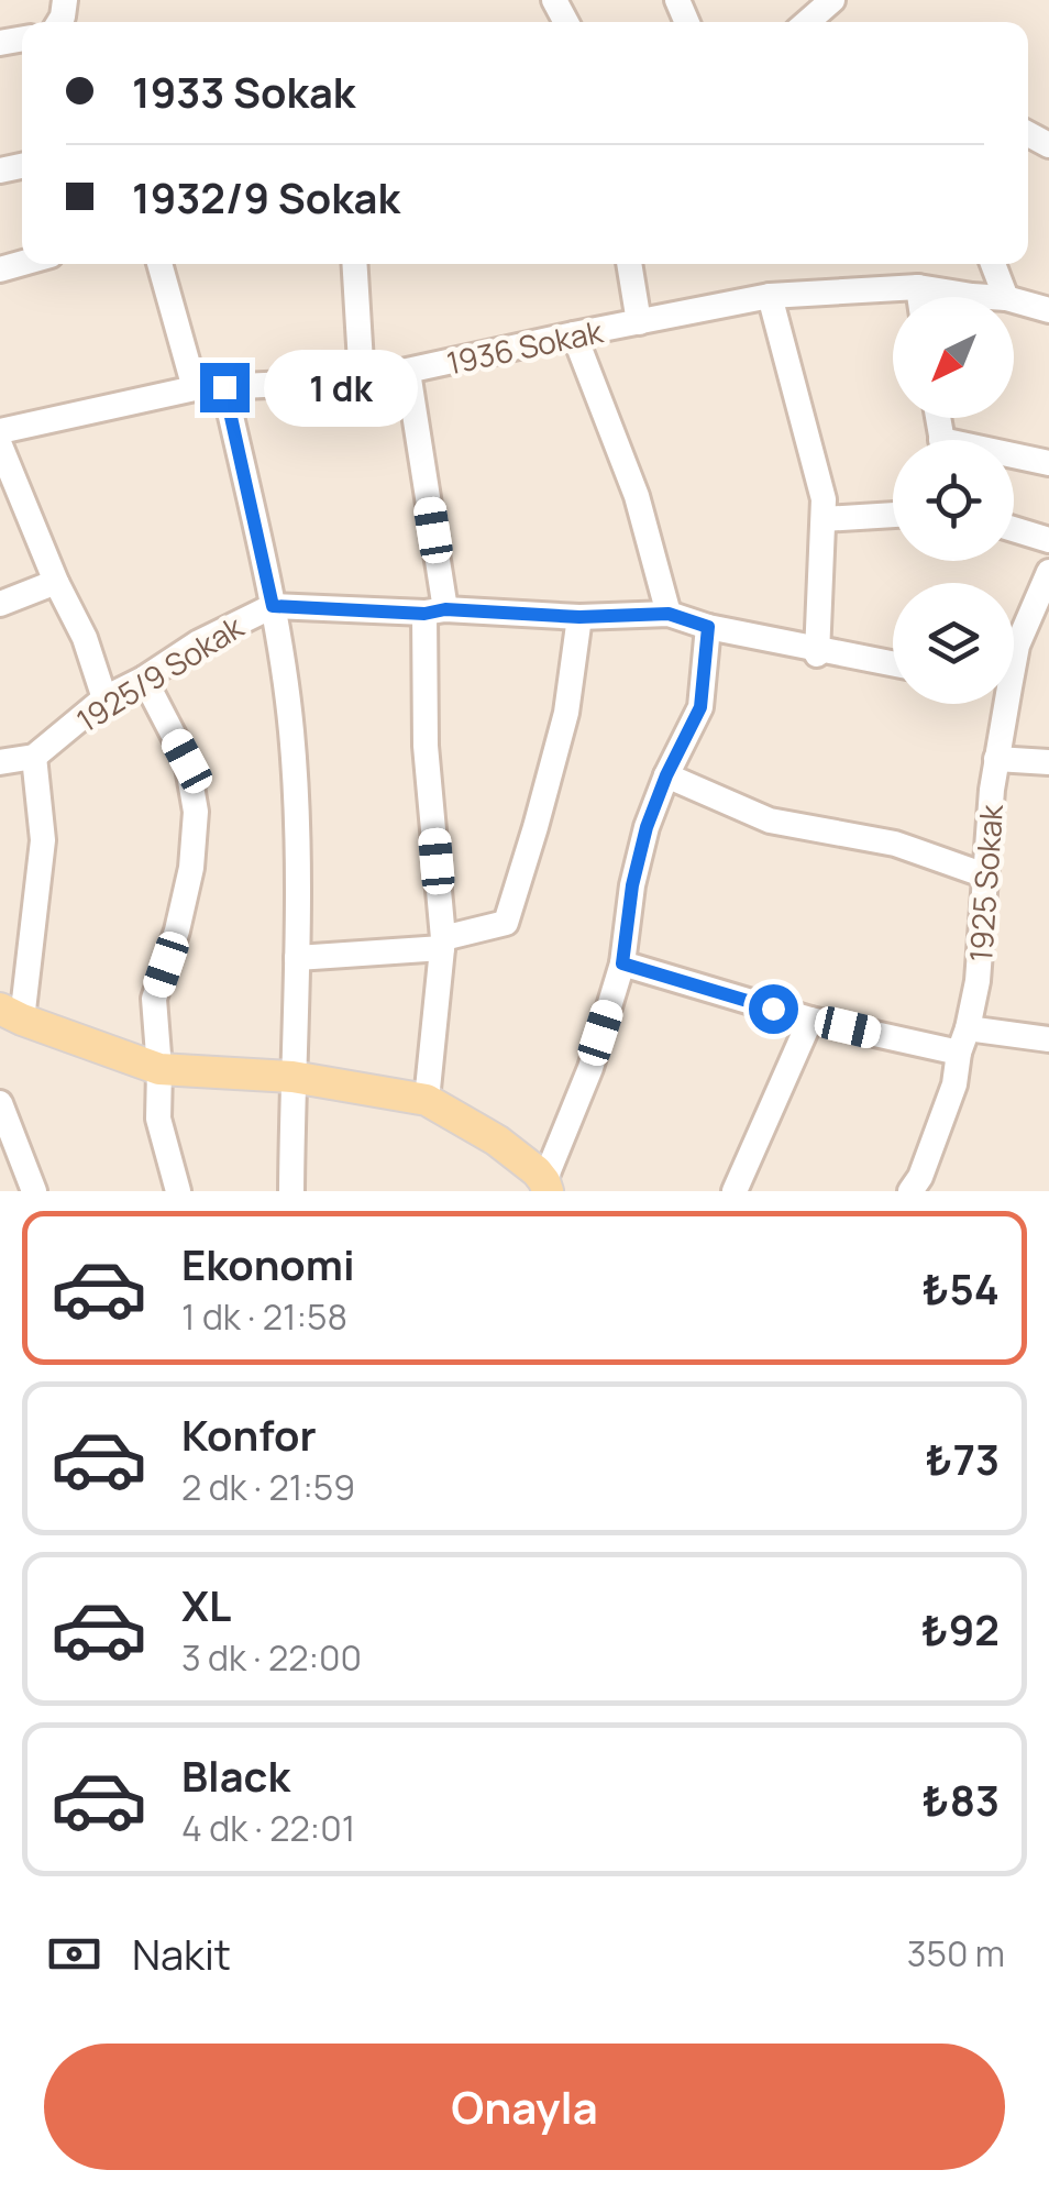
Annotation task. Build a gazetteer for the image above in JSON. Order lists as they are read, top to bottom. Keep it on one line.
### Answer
{"streets":{"street":["1936 Sokak","1925/9 Sokak","1925 Sokak"]},"north":"bottom left","page":{"banner":["1933 Sokak","1932/9 Sokak"],"bubble":"1 dk","list":[{"name":"Ekonomi","note":"1 dk · 21:58","value":"₺54"},{"name":"Konfor","note":"2 dk · 21:59","value":"₺73"},{"name":"XL","note":"3 dk · 22:00","value":"₺92"},{"name":"Black","note":"4 dk · 22:01","value":"₺83"}],"pay":["Nakit","350 m"],"buttons":"Onayla"}}
